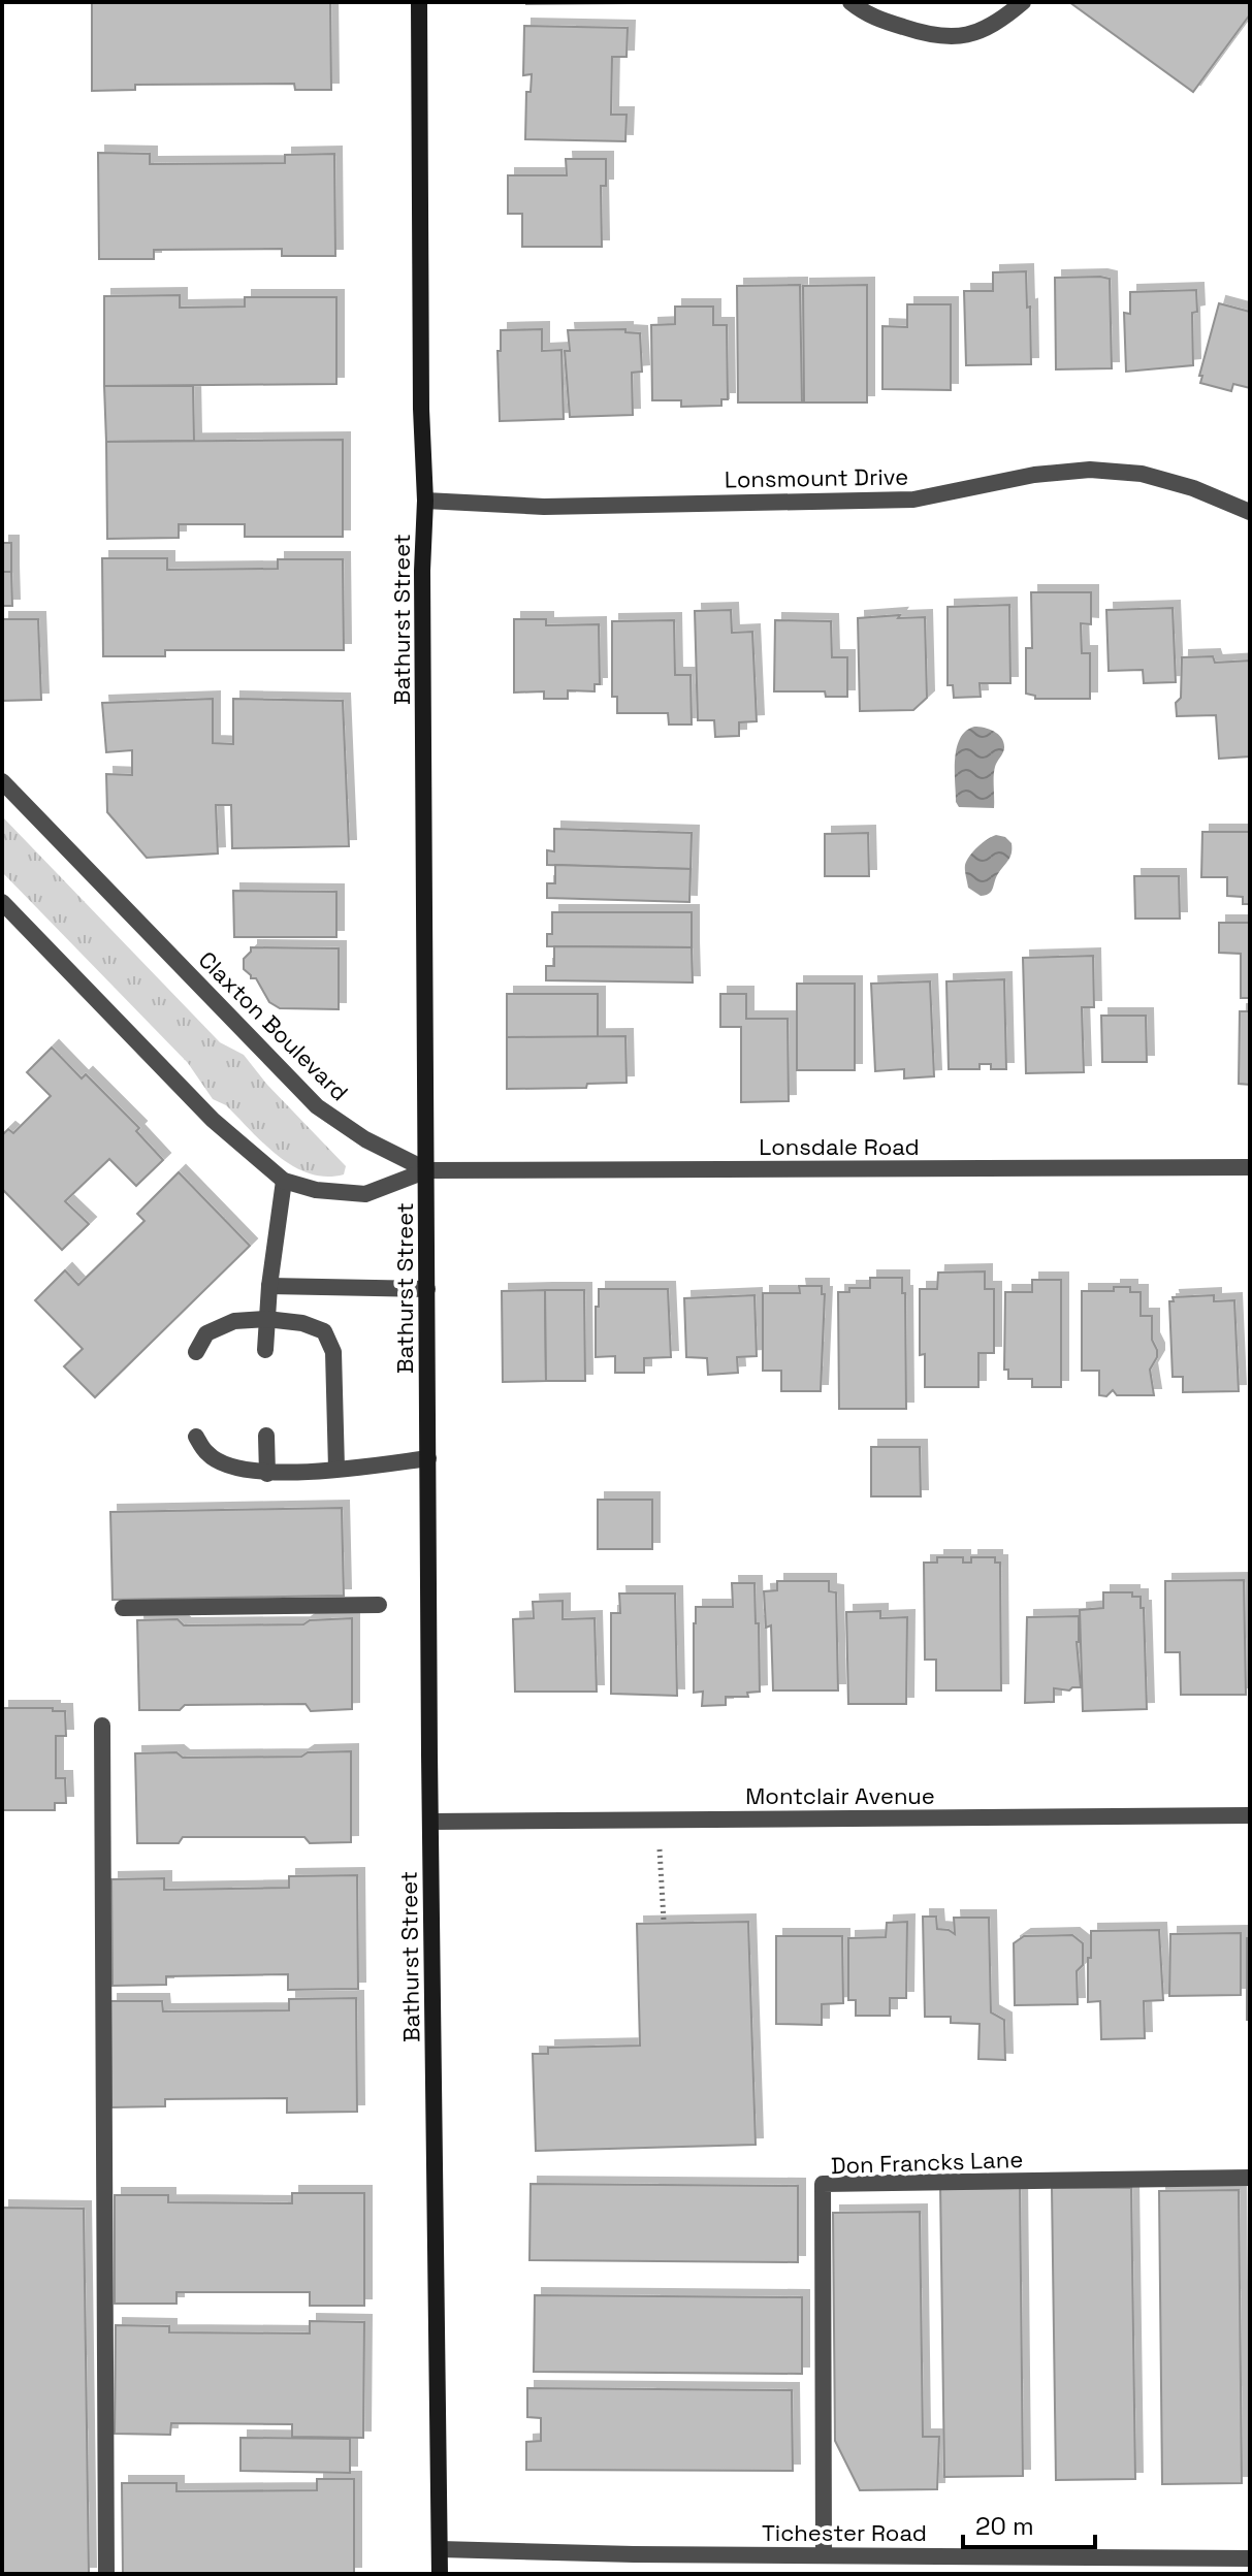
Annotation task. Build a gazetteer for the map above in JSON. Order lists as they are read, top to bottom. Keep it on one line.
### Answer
{"streets":{"main road":["Bathurst Street"],"street":["Lonsmount Drive","Claxton Boulevard","Lonsdale Road","Montclair Avenue","Don Francks Lane","Tichester Road"]},"crossings":[["Lonsmount Drive","Bathurst Street"],["Bathurst Street","Claxton Boulevard"],["Bathurst Street","Lonsdale Road"],["Bathurst Street","Montclair Avenue"],["Bathurst Street","Tichester Road"],["Claxton Boulevard","Lonsdale Road"],["Don Francks Lane","Tichester Road"]],"scale_bar":"20 m"}
